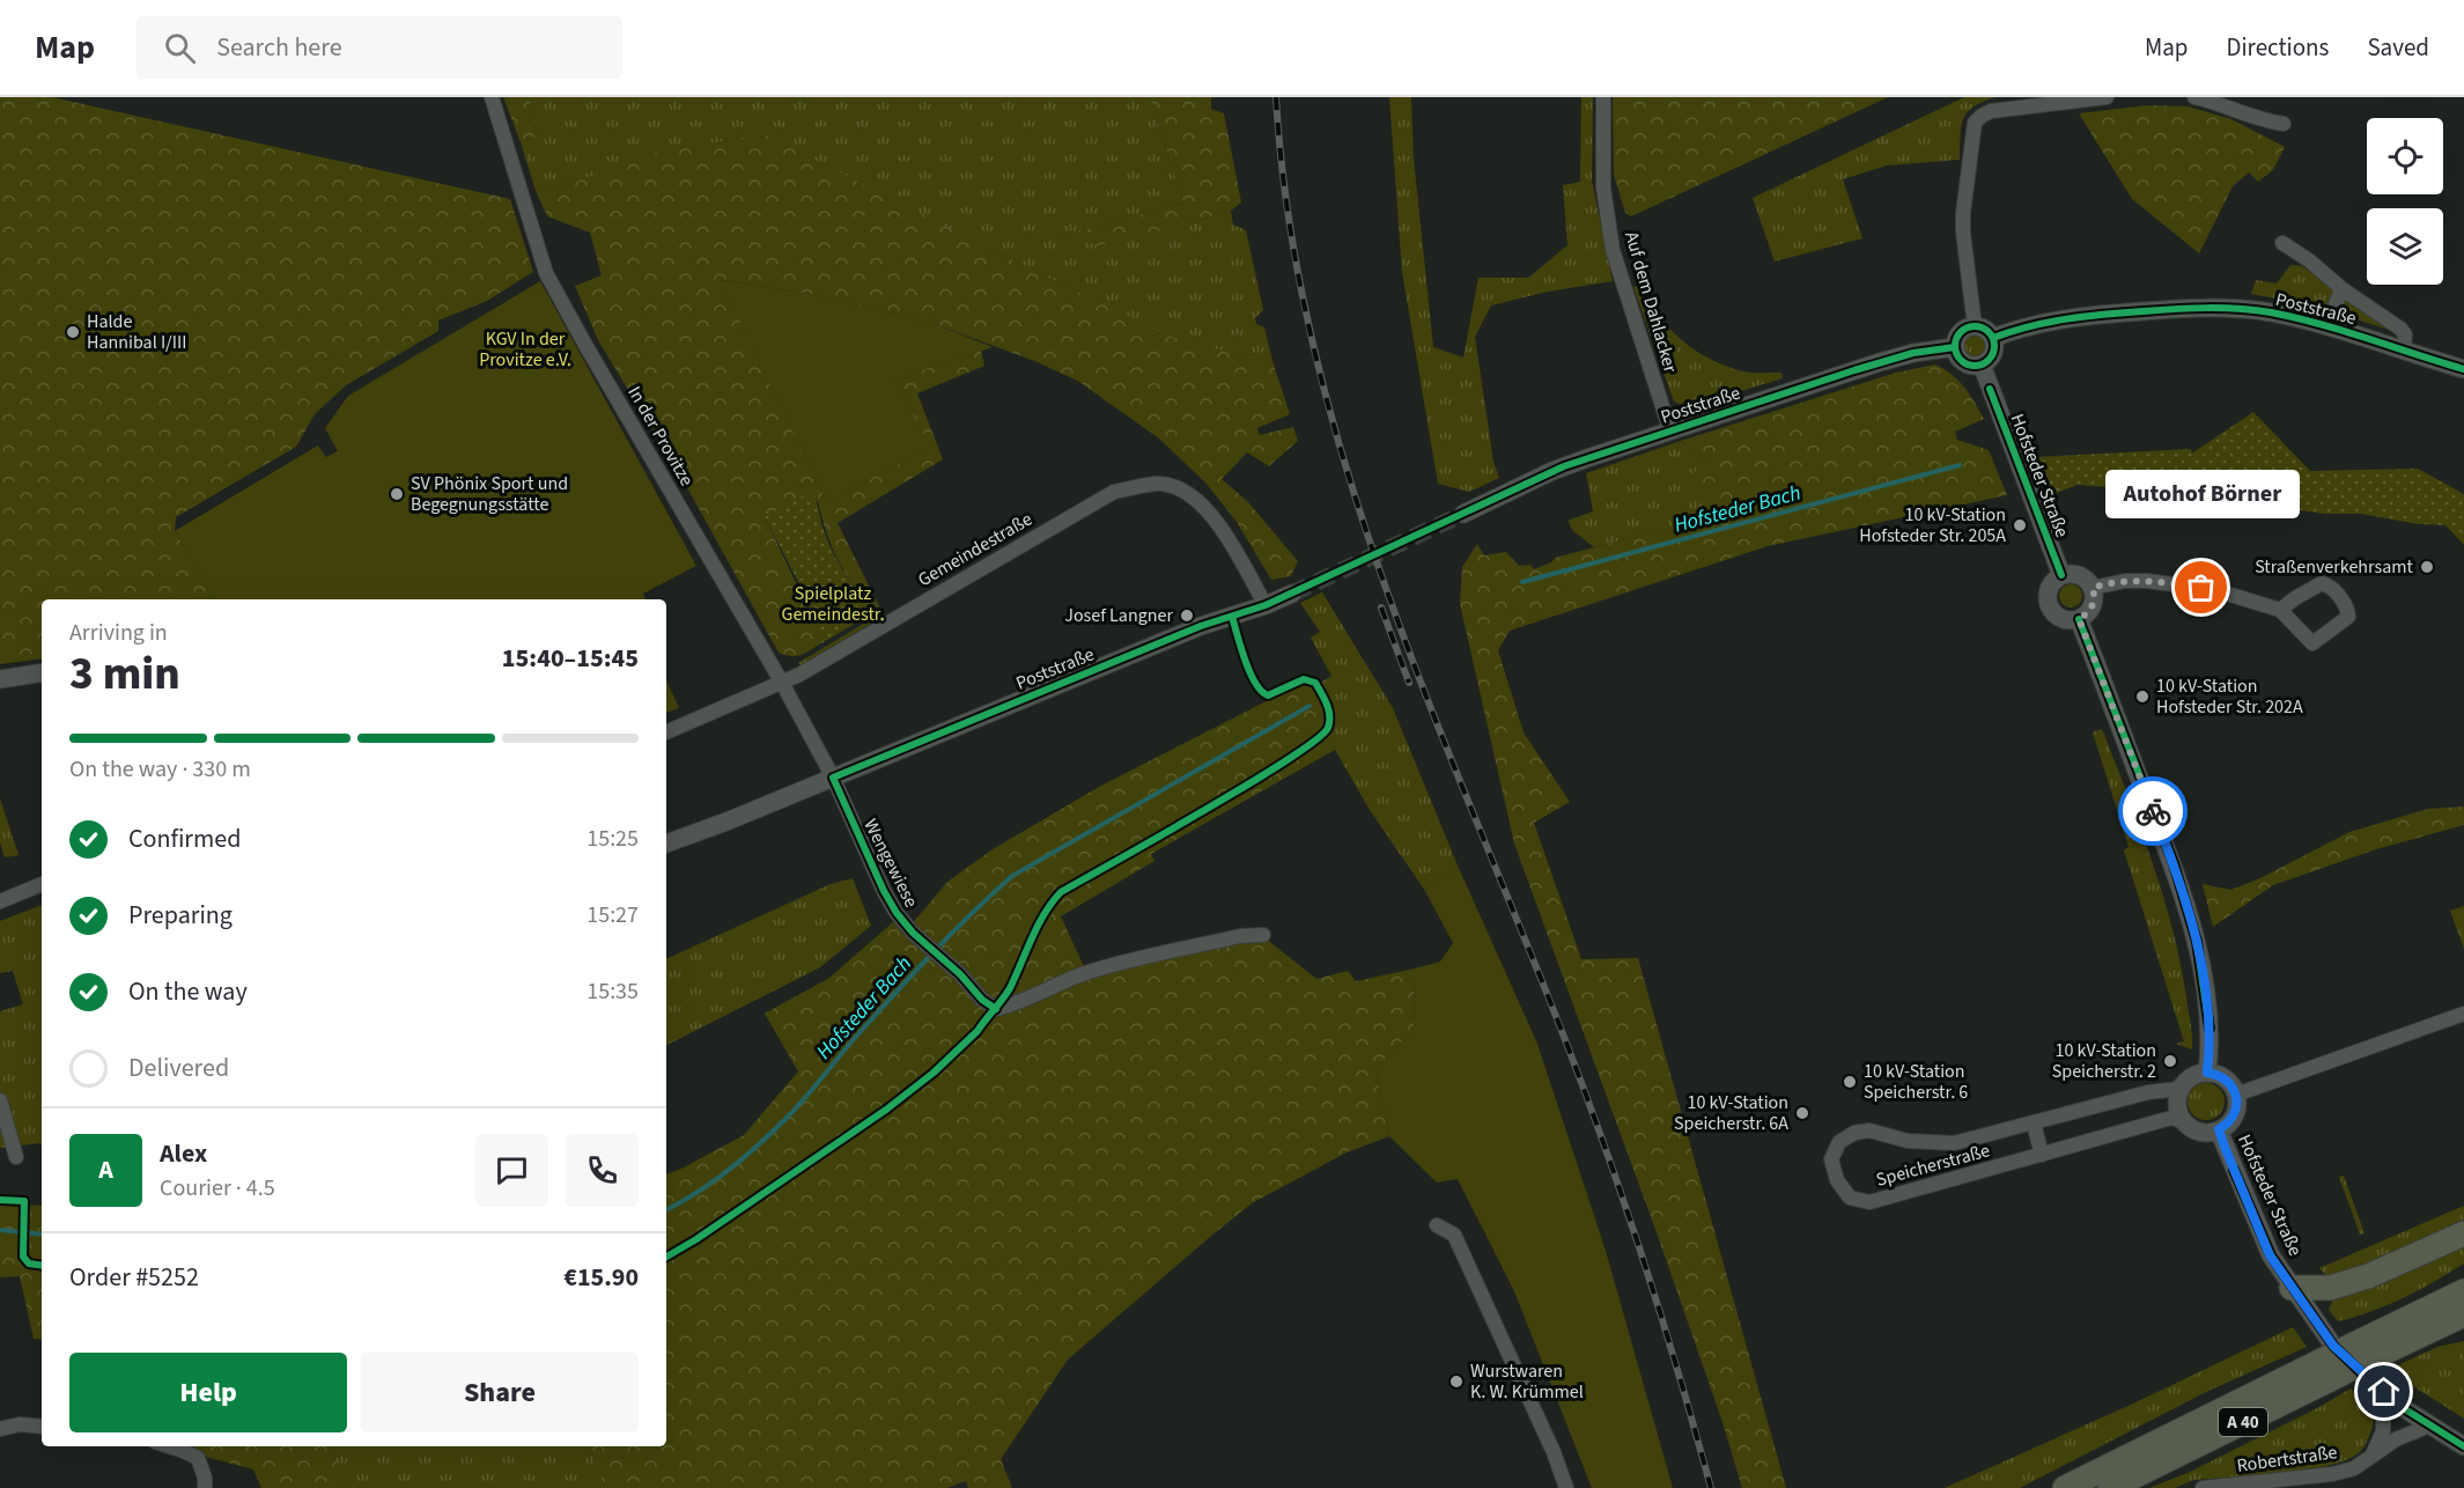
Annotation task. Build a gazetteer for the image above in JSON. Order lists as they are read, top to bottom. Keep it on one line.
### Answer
{"streets":{"highway":["A 40"],"street":["Auf dem Dahlacker","Poststraße","In der Provitze","Hofsteder Straße","Gemeindestraße","Wengewiese","Speicherstraße","Robertstraße"]},"crossings":[["Auf dem Dahlacker","Poststraße"],["Poststraße","In der Provitze"],["Poststraße","Hofsteder Straße"],["Poststraße","Gemeindestraße"],["Poststraße","Wengewiese"],["In der Provitze","Gemeindestraße"],["In der Provitze","Wengewiese"],["Hofsteder Straße","Speicherstraße"],["Hofsteder Straße","Robertstraße"]],"water":["Hofsteder Bach"],"parks":["KGV In der Provitze e.V.","Spielplatz Gemeindestr."],"places":["Halde Hannibal I/III","SV Phönix Sport und Begegnungsstätte","10 kV-Station Hofsteder Str. 205A","Straßenverkehrsamt","Autohof Börner","Josef Langner","10 kV-Station Hofsteder Str. 202A","10 kV-Station Speicherstr. 2","10 kV-Station Speicherstr. 6","10 kV-Station Speicherstr. 6A","Wurstwaren K. W. Krümmel"],"page":{"header":"Map","search":"Search here","nav":["Map","Directions","Saved"],"bubble":"Autohof Börner","heading":["3 min","Arriving in","15:40–15:45"],"panel":["Alex","Courier · 4.5","Order #5252","€15.90"],"bar":"On the way · 330 m","list":[["Confirmed","15:25"],["Preparing","15:27"],["On the way","15:35"],"Delivered"],"round":"A","buttons":["Help","Share"]}}
